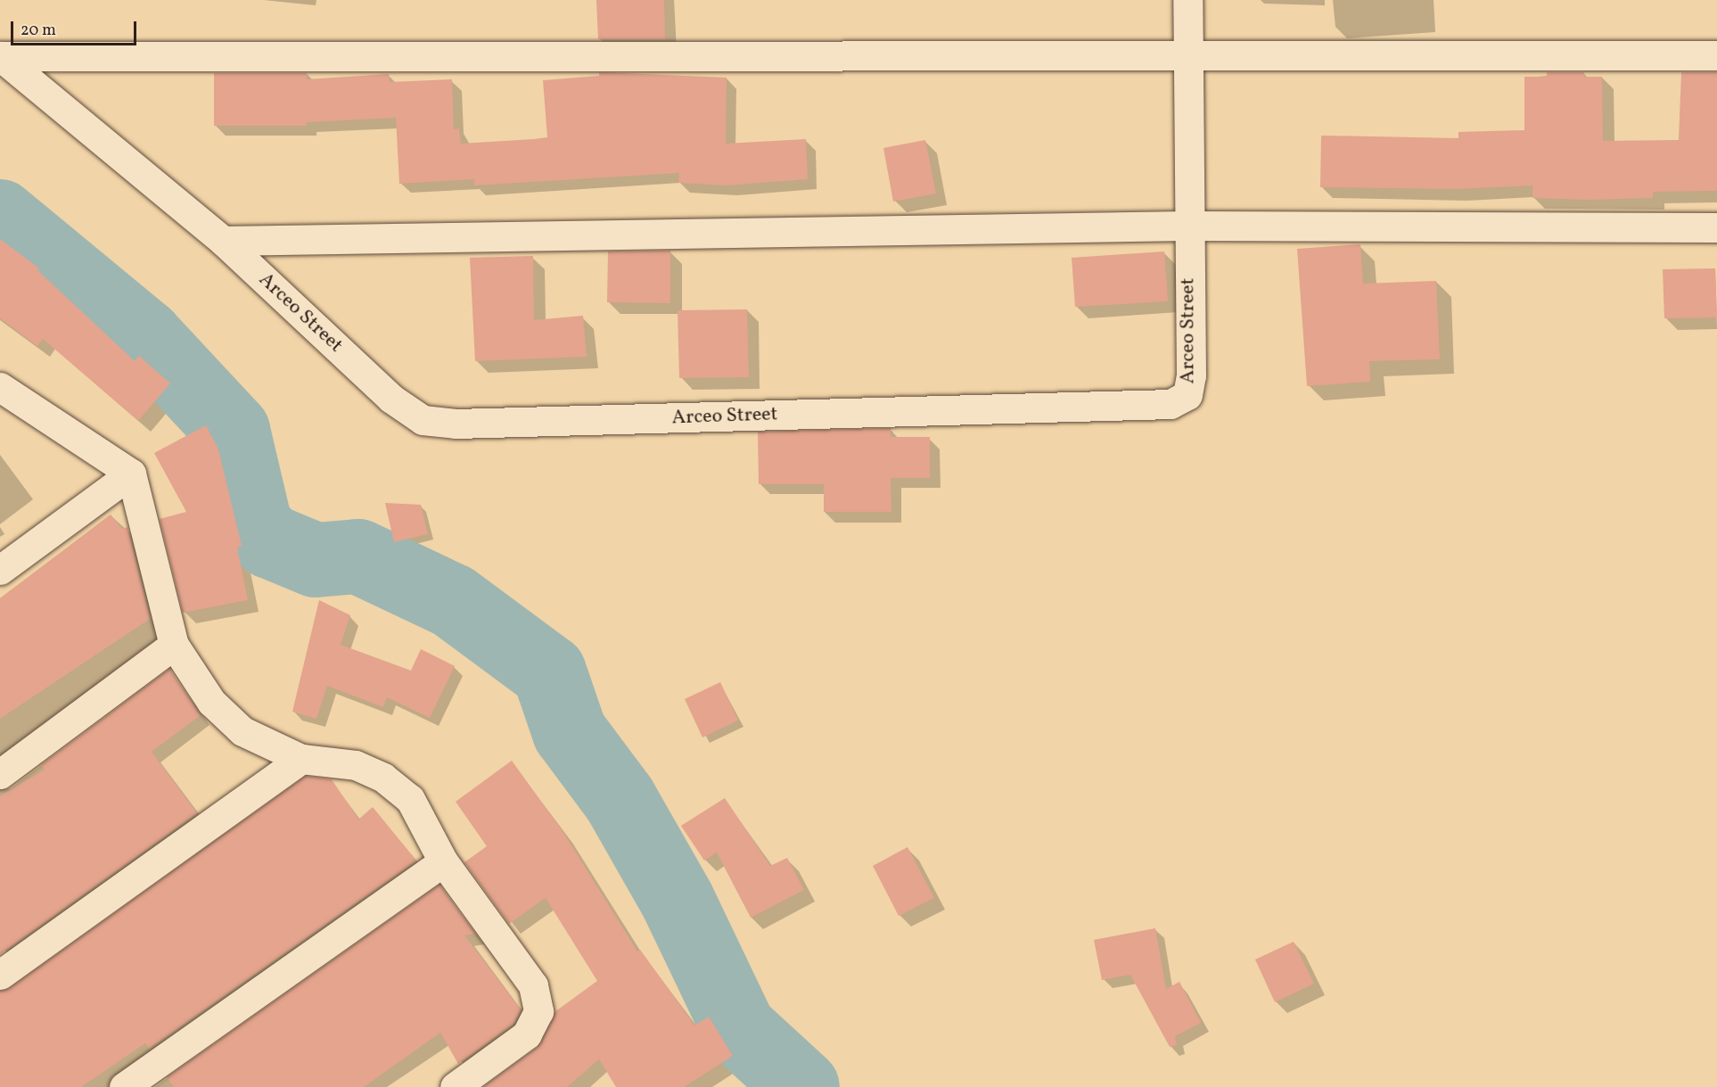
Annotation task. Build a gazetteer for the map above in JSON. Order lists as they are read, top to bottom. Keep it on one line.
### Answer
{"streets":{"street":["Arceo Street"]},"scale_bar":"20 m"}
